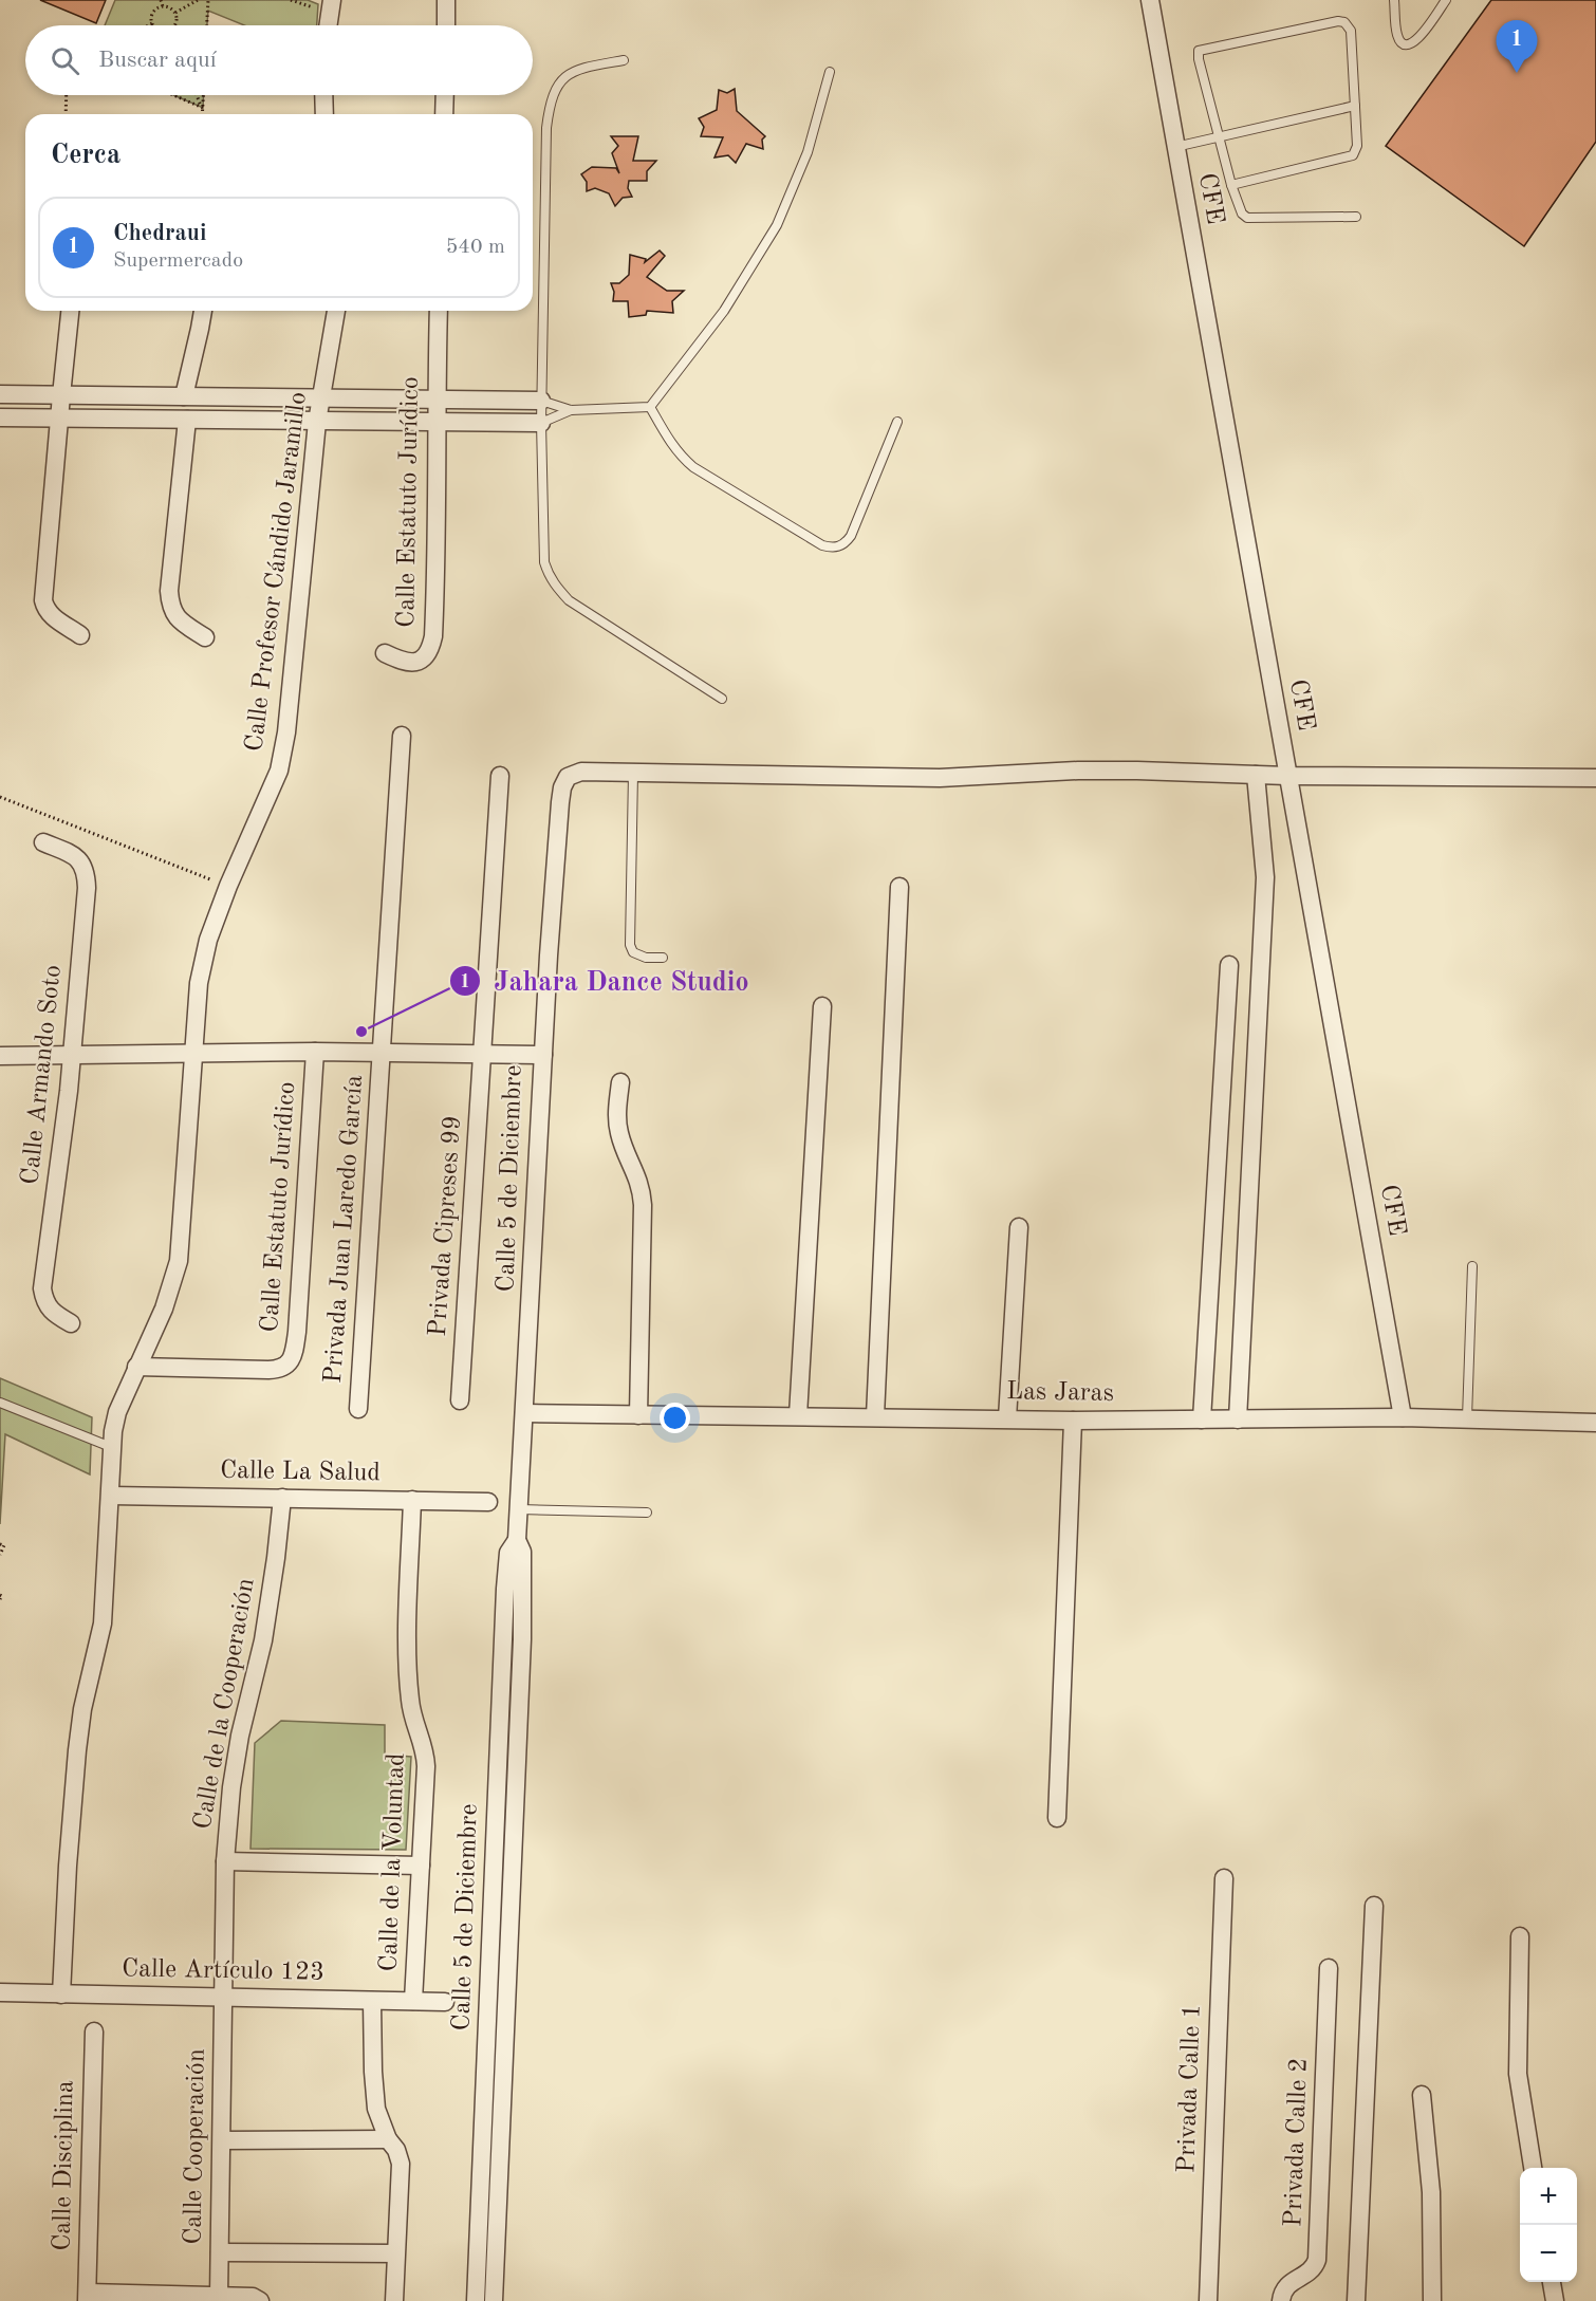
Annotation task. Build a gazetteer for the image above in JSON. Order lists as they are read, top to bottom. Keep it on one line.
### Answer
{"streets":{"street":["CFE","Calle Estatuto Jurídico","Calle Profesor Cándido Jaramillo","Calle Armando Soto","Calle 5 de Diciembre","Privada Cipreses 99","Privada Juan Laredo García","Las Jaras","Calle La Salud","Calle de la Cooperación","Calle de la Voluntad","Calle Artículo 123","Privada Calle 1","Privada Calle 2","Calle Cooperación","Calle Disciplina"]},"crossings":[["CFE","Las Jaras"],["Calle Estatuto Jurídico","Calle Profesor Cándido Jaramillo"],["Calle Estatuto Jurídico","Calle 5 de Diciembre"],["Calle Profesor Cándido Jaramillo","Calle 5 de Diciembre"],["Calle Profesor Cándido Jaramillo","Calle La Salud"],["Calle Profesor Cándido Jaramillo","Calle Artículo 123"],["Calle Armando Soto","Calle 5 de Diciembre"],["Calle 5 de Diciembre","Privada Cipreses 99"],["Calle 5 de Diciembre","Privada Juan Laredo García"],["Calle 5 de Diciembre","Las Jaras"],["Calle La Salud","Calle de la Cooperación"],["Calle La Salud","Calle de la Voluntad"],["Calle de la Cooperación","Calle Artículo 123"],["Calle de la Cooperación","Calle Cooperación"],["Calle de la Voluntad","Calle Artículo 123"],["Calle Artículo 123","Calle Cooperación"]],"places":["Jahara Dance Studio"],"page":{"pins":"1","search":"Buscar aquí","heading":"Cerca","list":[{"mark":"1","name":"Chedraui","note":"Supermercado","value":"540 m"}],"map_buttons":["+","−"]}}
